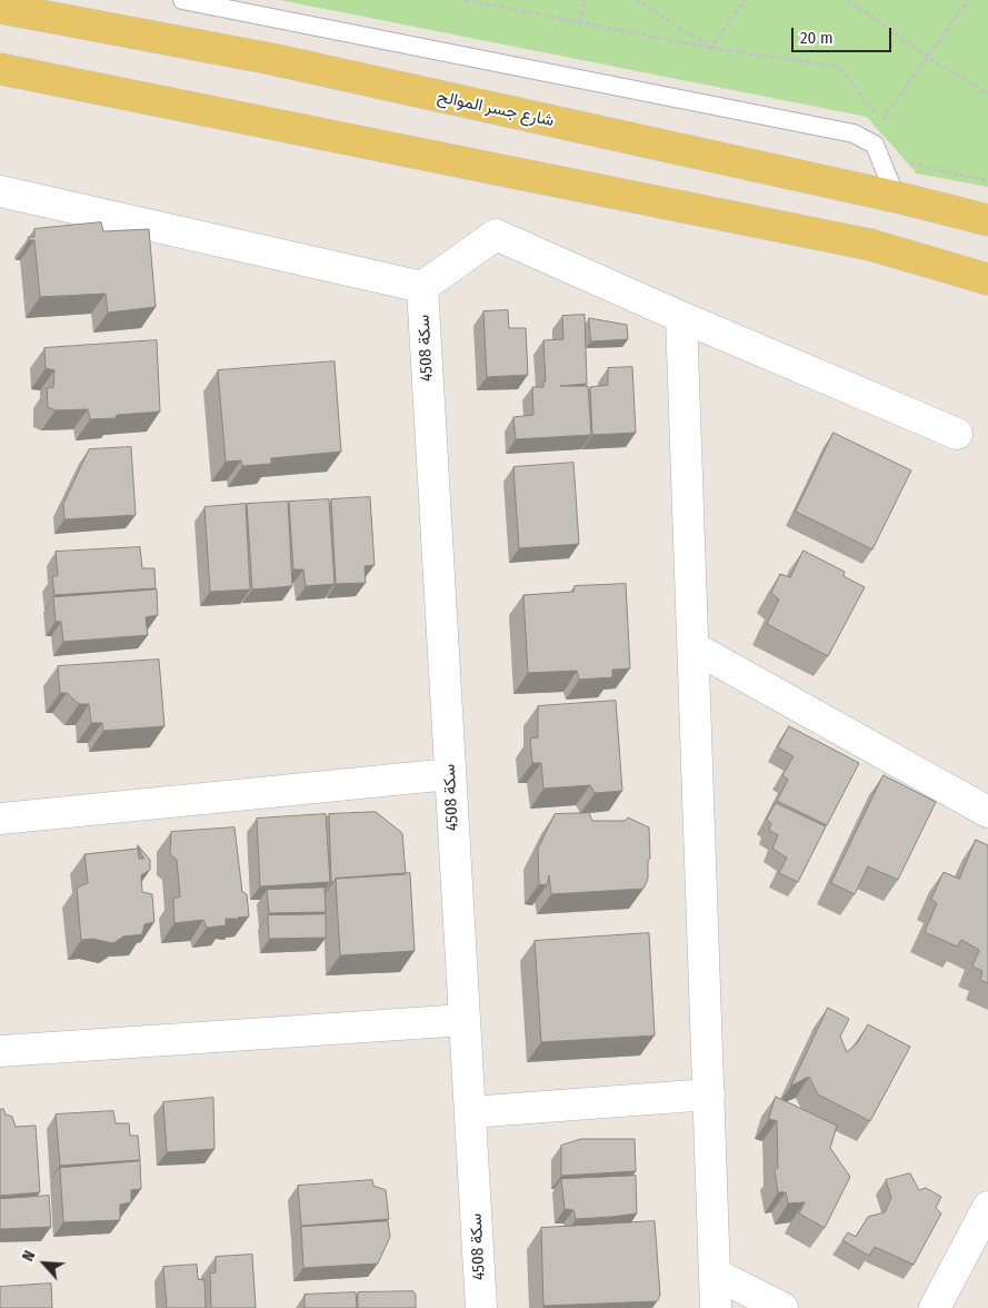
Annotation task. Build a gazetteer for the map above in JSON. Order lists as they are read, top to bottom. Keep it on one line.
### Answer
{"streets":{"main road":["شارع جسر الموالح"],"street":["سكة 4508"]},"scale_bar":"20 m","north":"top left"}
